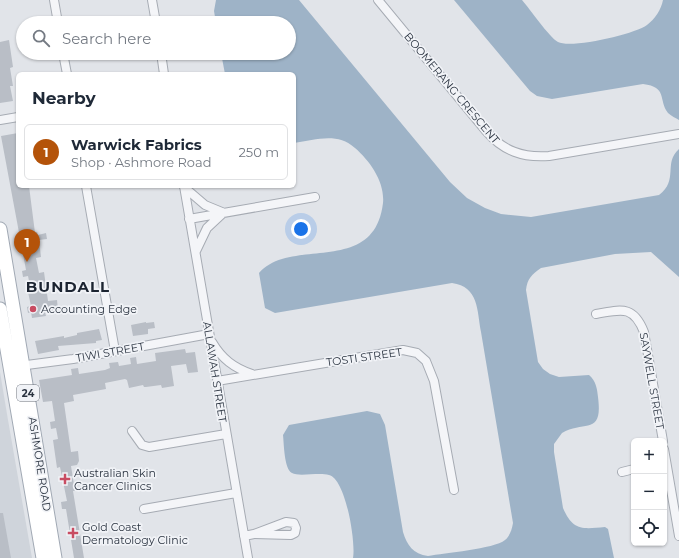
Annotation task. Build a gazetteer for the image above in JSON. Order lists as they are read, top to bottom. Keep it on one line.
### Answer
{"streets":{"main road":["24","ASHMORE ROAD"],"street":["BOOMERANG CRESCENT","TIWI STREET","TOSTI STREET","ALLAWAH STREET","SAYWELL STREET"]},"crossings":[["TIWI STREET","ALLAWAH STREET"],["TIWI STREET","ASHMORE ROAD"],["TOSTI STREET","ALLAWAH STREET"]],"districts":["BUNDALL"],"places":{"other":["Accounting Edge"],"health":["Australian Skin Cancer Clinics","Gold Coast Dermatology Clinic"]},"page":{"search":"Search here","heading":"Nearby","list":[{"mark":"1","name":"Warwick Fabrics","note":"Shop · Ashmore Road","value":"250 m"}],"pins":"1","map_buttons":["+","−"]}}
